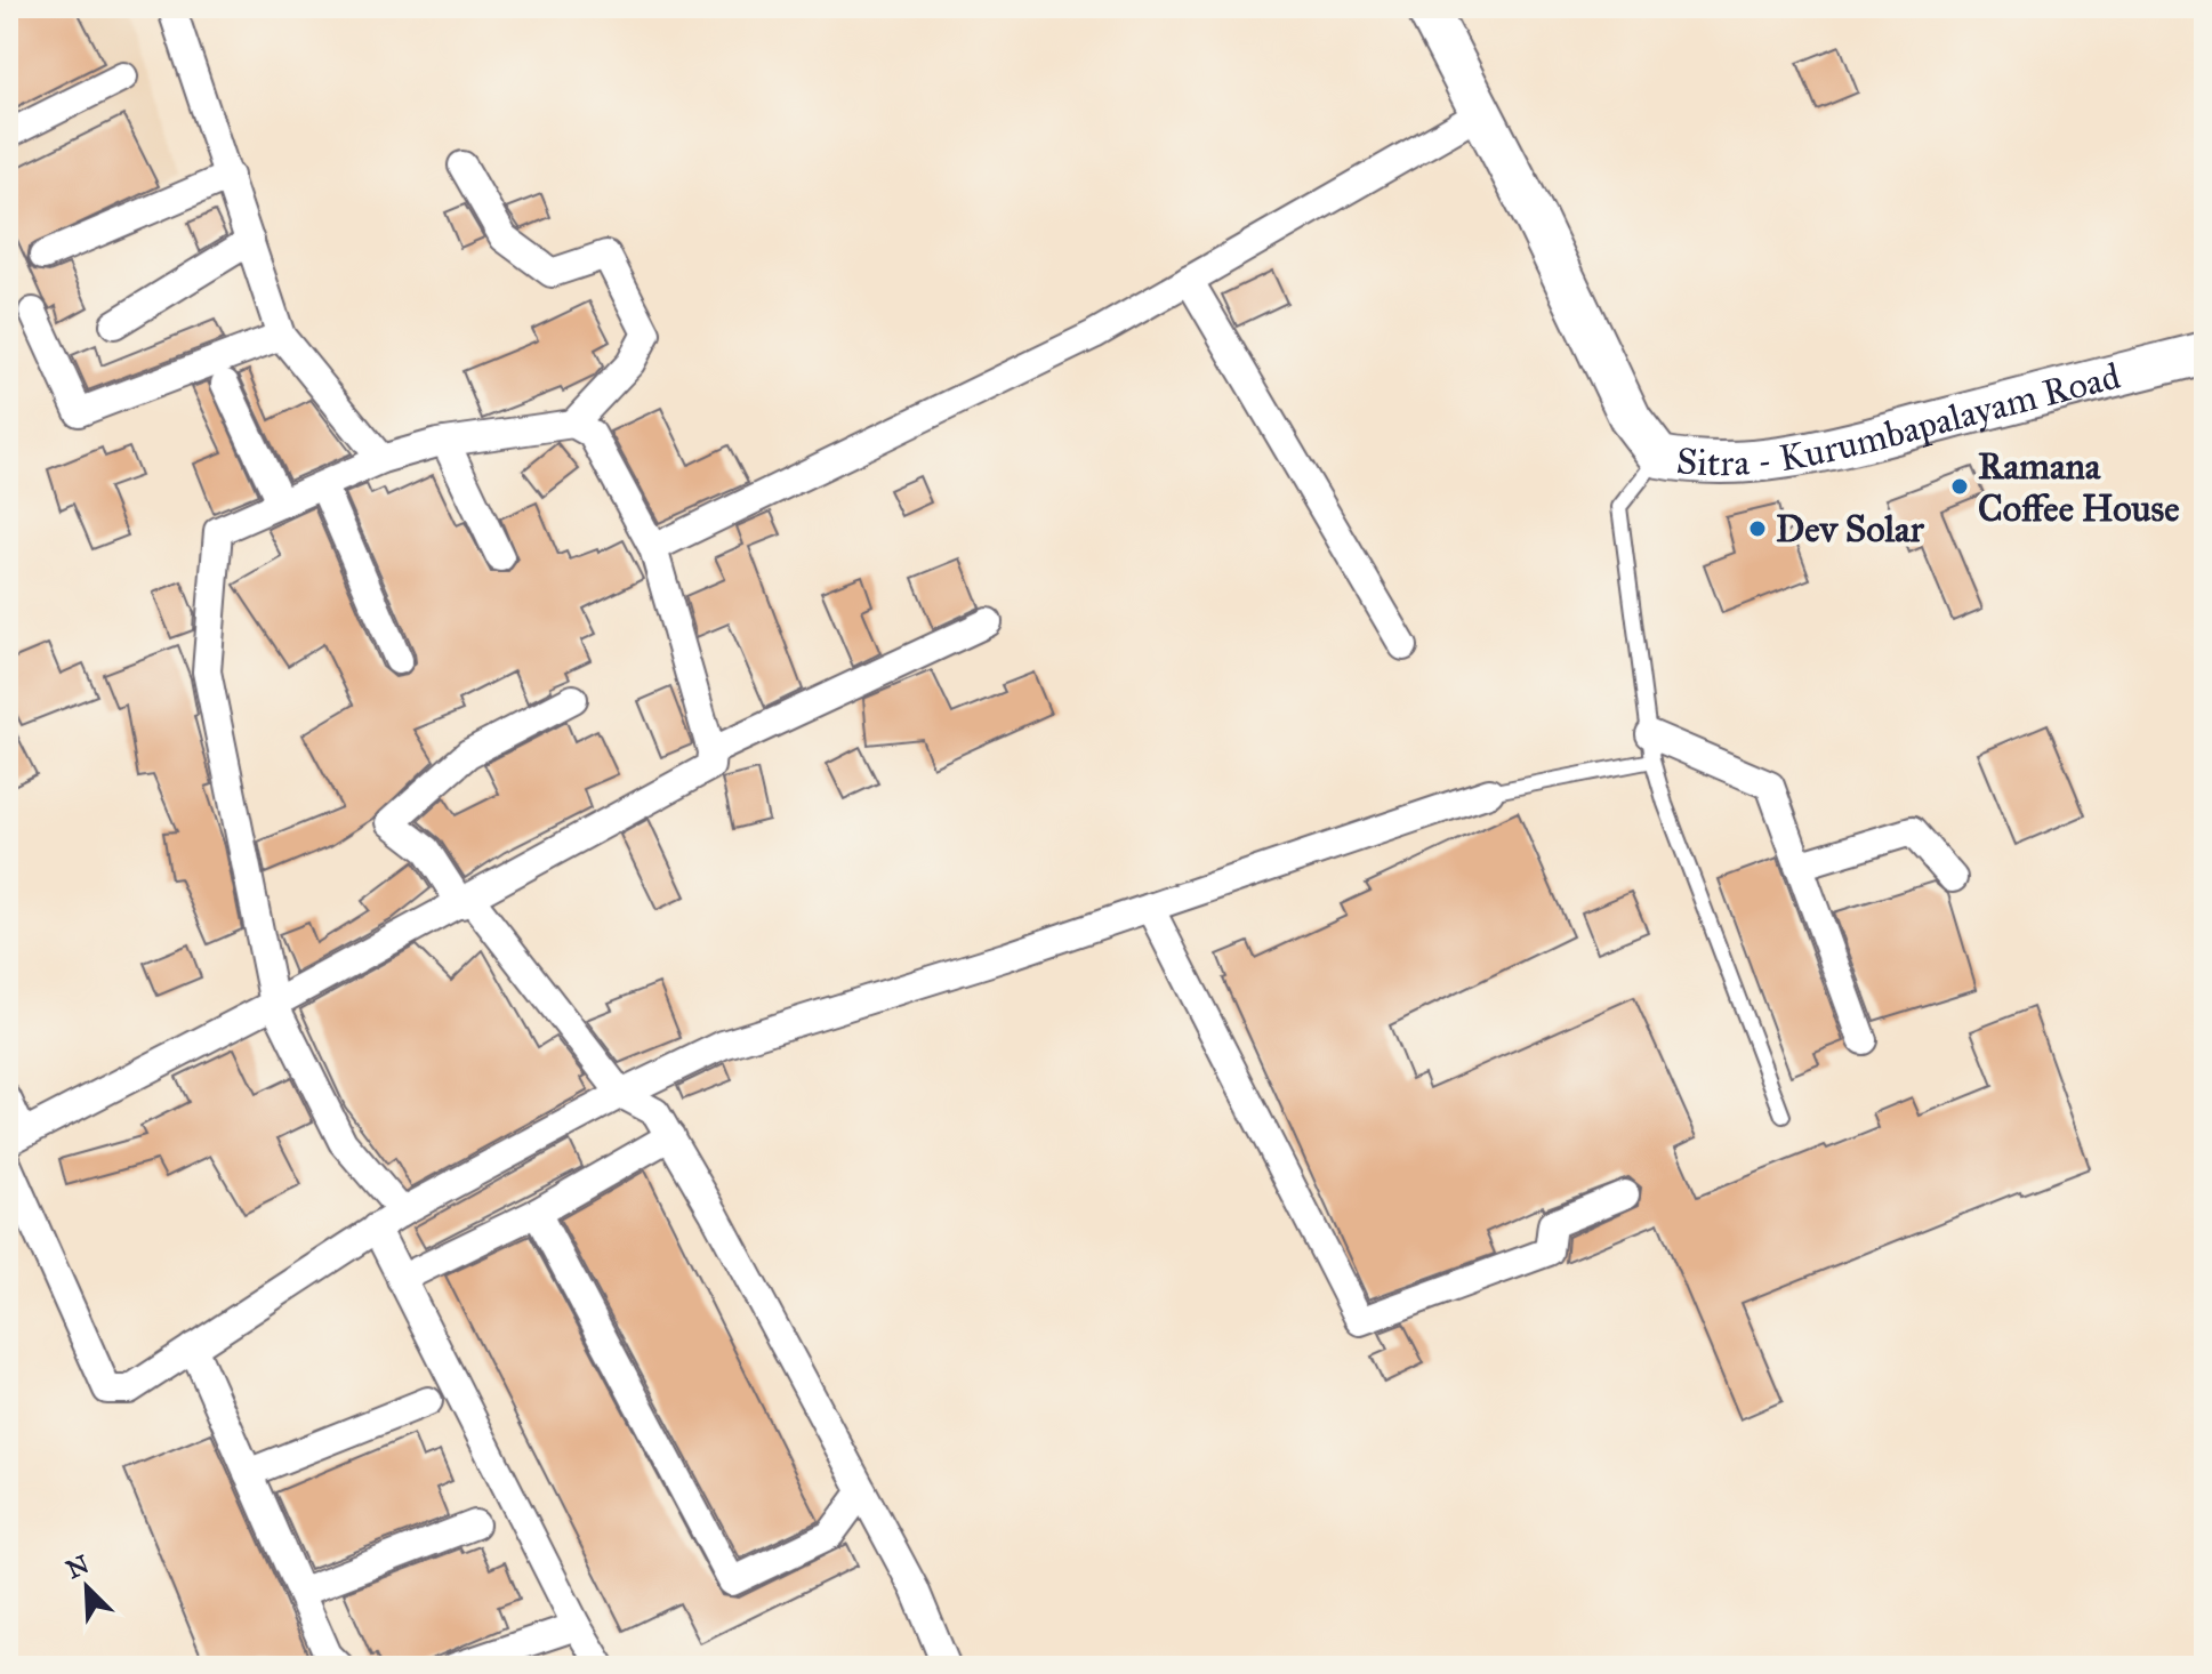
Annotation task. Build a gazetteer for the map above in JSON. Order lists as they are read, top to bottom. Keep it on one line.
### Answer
{"streets":{"main road":["Sitra - Kurumbapalayam Road"]},"places":["Ramana Coffee House","Dev Solar"],"north":"top left"}
